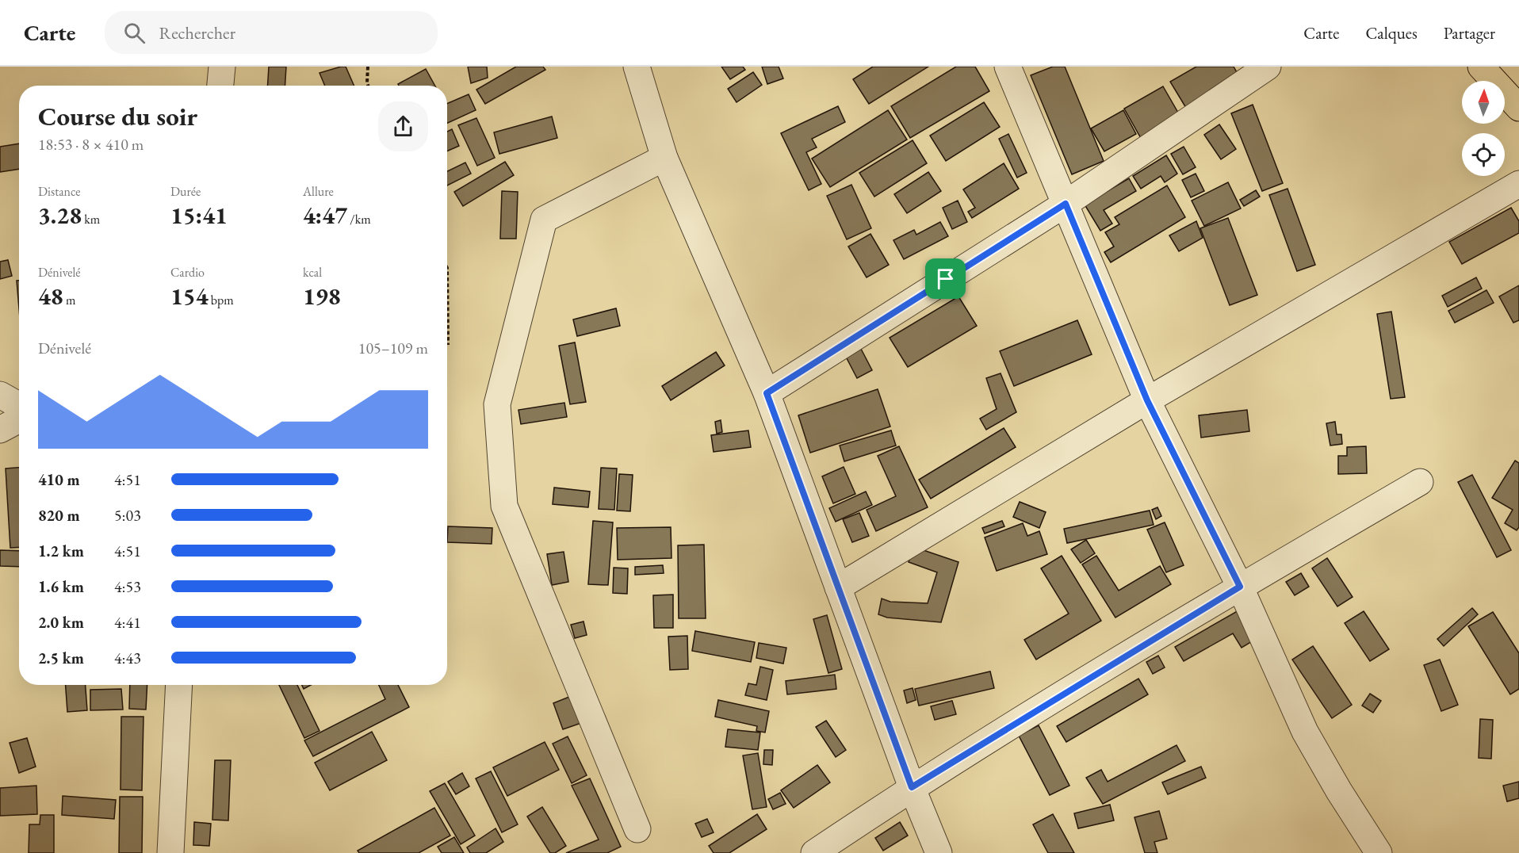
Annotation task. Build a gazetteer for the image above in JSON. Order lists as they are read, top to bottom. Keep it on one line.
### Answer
{"north":"top","page":{"header":"Carte","search":"Rechercher","nav":["Carte","Calques","Partager"],"heading":["Course du soir","18:53 · 8 × 410 m"],"stats":[["Distance","3.28 km"],["Durée","15:41"],["Allure","4:47 /km"],["Dénivelé","48 m"],["Cardio","154 bpm"],["kcal","198"]],"chart":["Dénivelé","105–109 m"],"list":[{"name":"410 m","note":"4:51"},{"name":"820 m","note":"5:03"},{"name":"1.2 km","note":"4:51"},{"name":"1.6 km","note":"4:53"},{"name":"2.0 km","note":"4:41"},{"name":"2.5 km","note":"4:43"}]}}
